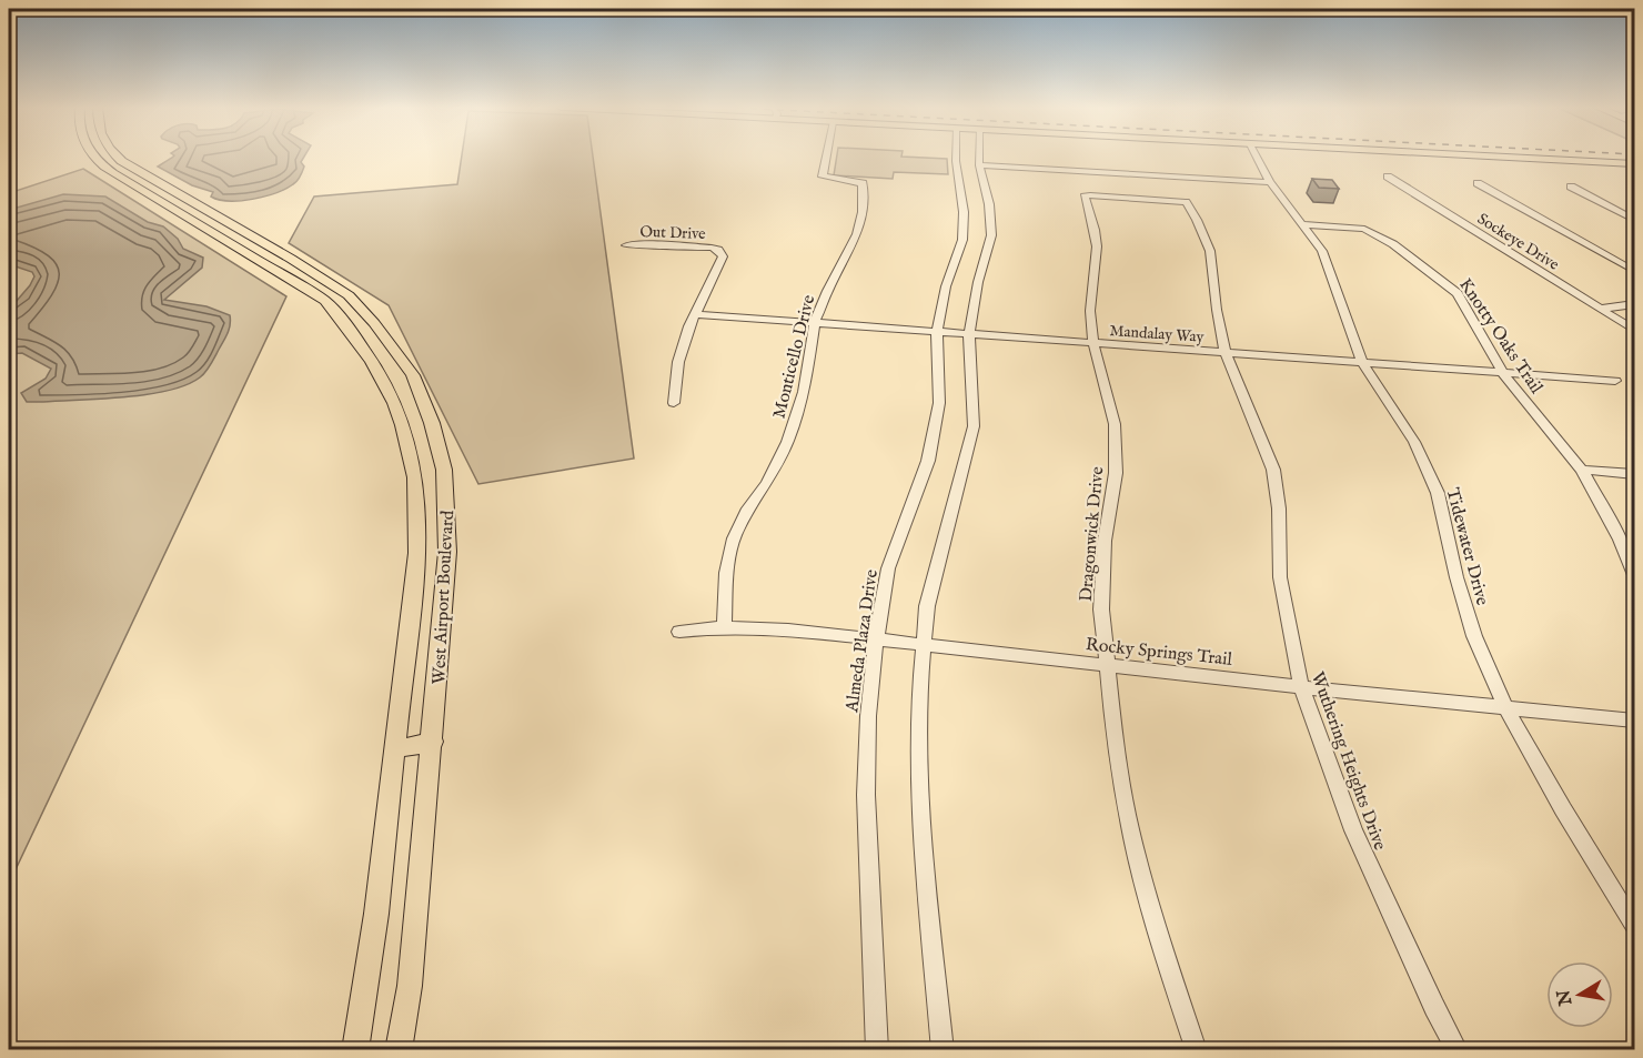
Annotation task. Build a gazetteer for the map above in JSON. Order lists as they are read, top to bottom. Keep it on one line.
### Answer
{"streets":{"main road":["West Airport Boulevard"],"street":["Out Drive","Sockeye Drive","Mandalay Way","Knotty Oaks Trail","Monticello Drive","Dragonwick Drive","Tidewater Drive","Almeda Plaza Drive","Rocky Springs Trail","Wuthering Heights Drive"]},"crossings":[["Out Drive","Mandalay Way"],["Mandalay Way","Knotty Oaks Trail"],["Mandalay Way","Monticello Drive"],["Mandalay Way","Dragonwick Drive"],["Mandalay Way","Tidewater Drive"],["Mandalay Way","Almeda Plaza Drive"],["Mandalay Way","Wuthering Heights Drive"],["Knotty Oaks Trail","Tidewater Drive"],["Monticello Drive","Rocky Springs Trail"],["Dragonwick Drive","Rocky Springs Trail"],["Dragonwick Drive","Wuthering Heights Drive"],["Tidewater Drive","Rocky Springs Trail"],["Almeda Plaza Drive","Rocky Springs Trail"],["Rocky Springs Trail","Wuthering Heights Drive"]],"north":"left"}
